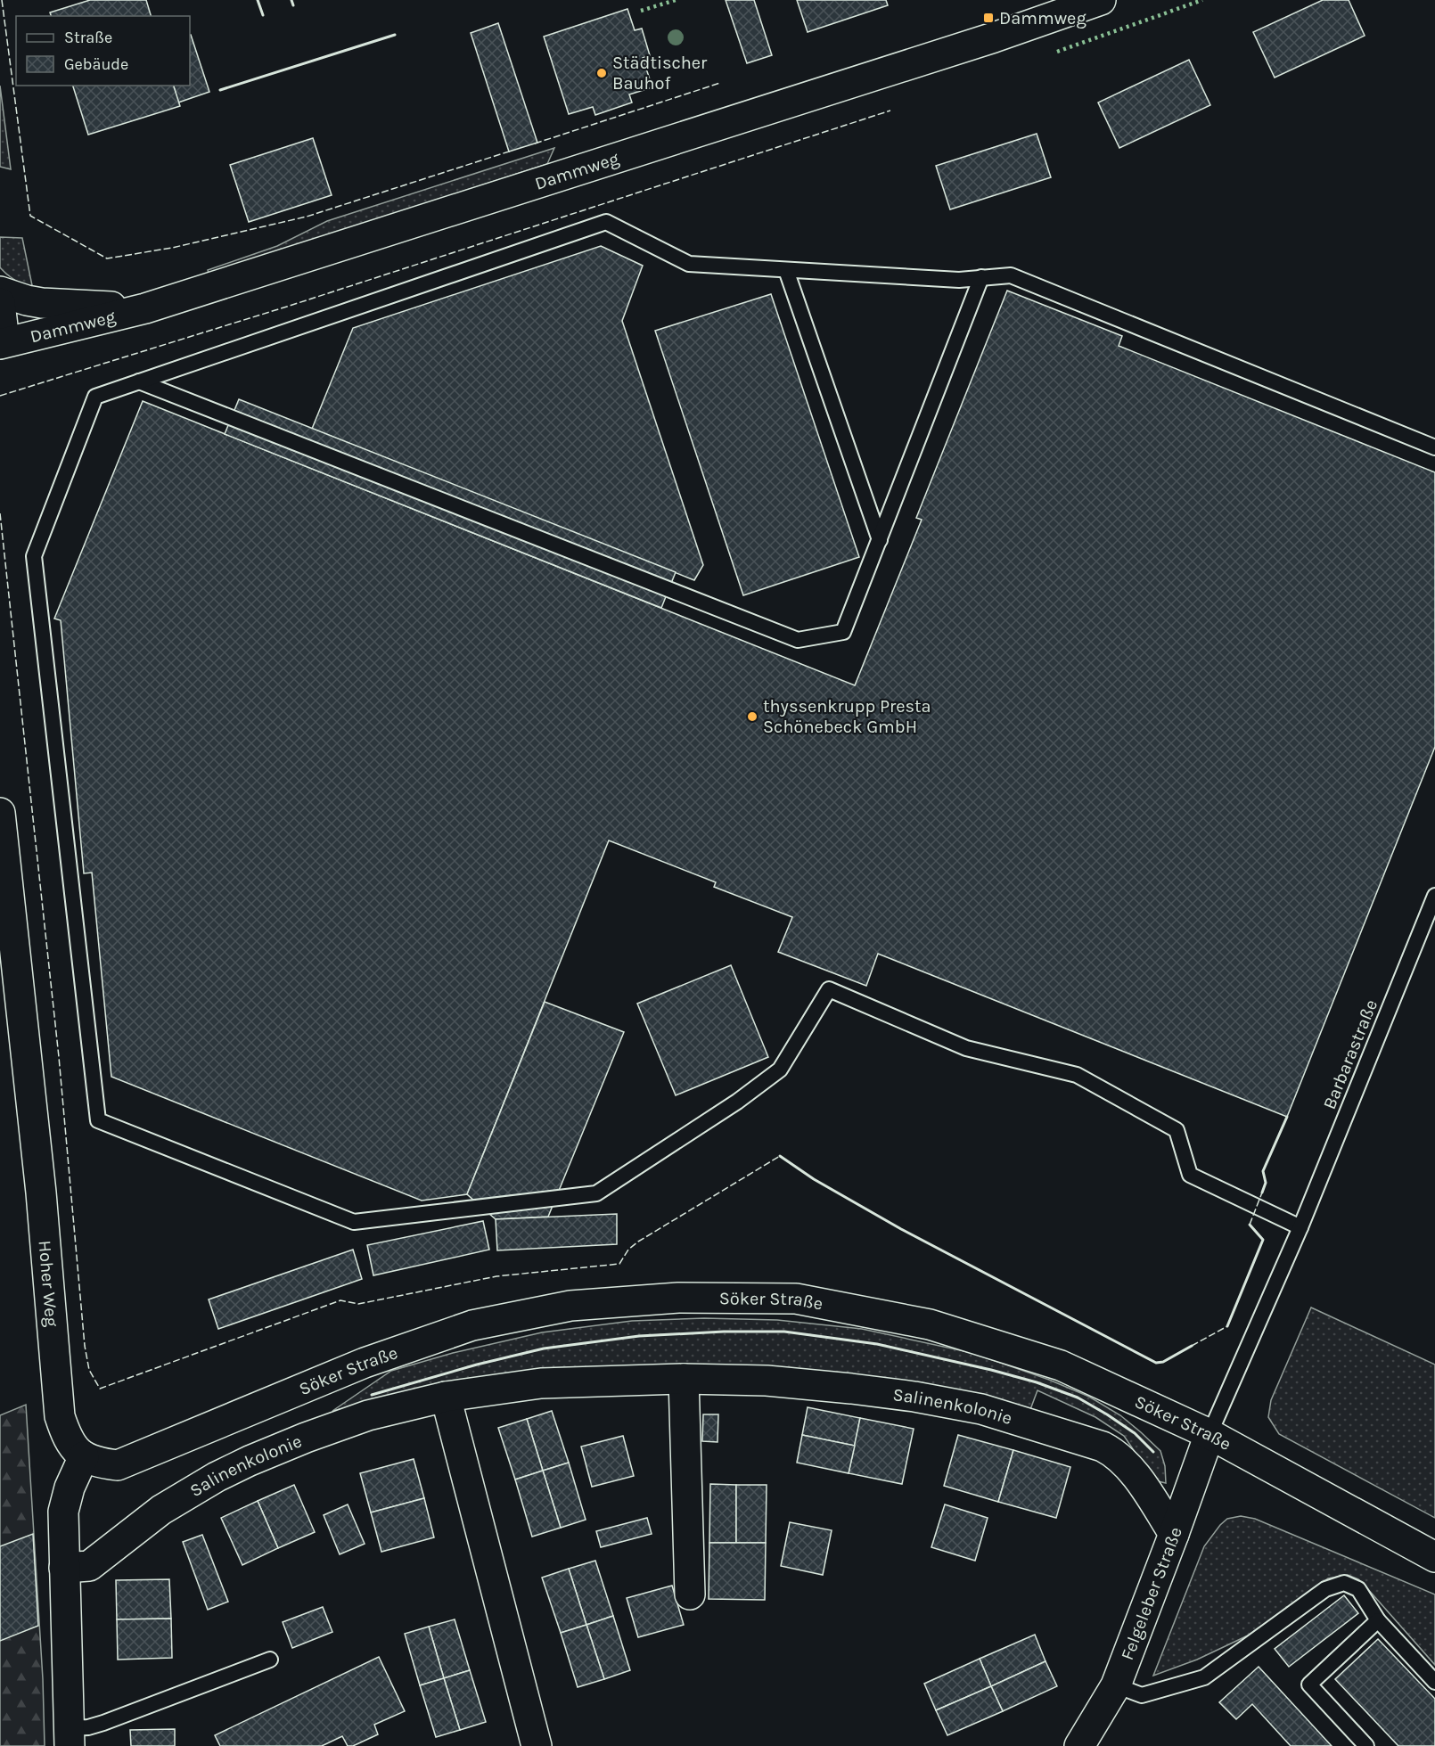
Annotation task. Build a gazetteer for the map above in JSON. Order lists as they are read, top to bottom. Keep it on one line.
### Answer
{"streets":{"street":["Dammweg","Hoher Weg","Söker Straße","Salinenkolonie","Felgeleber Straße"],"lane":["Barbarastraße"]},"crossings":[["Barbarastraße","Söker Straße"],["Barbarastraße","Felgeleber Straße"],["Hoher Weg","Söker Straße"],["Söker Straße","Felgeleber Straße"],["Salinenkolonie","Felgeleber Straße"]],"places":{"transit":["Dammweg"],"other":["Städtischer Bauhof","thyssenkrupp Presta Schönebeck GmbH"]},"legend":["Straße","Gebäude"]}
